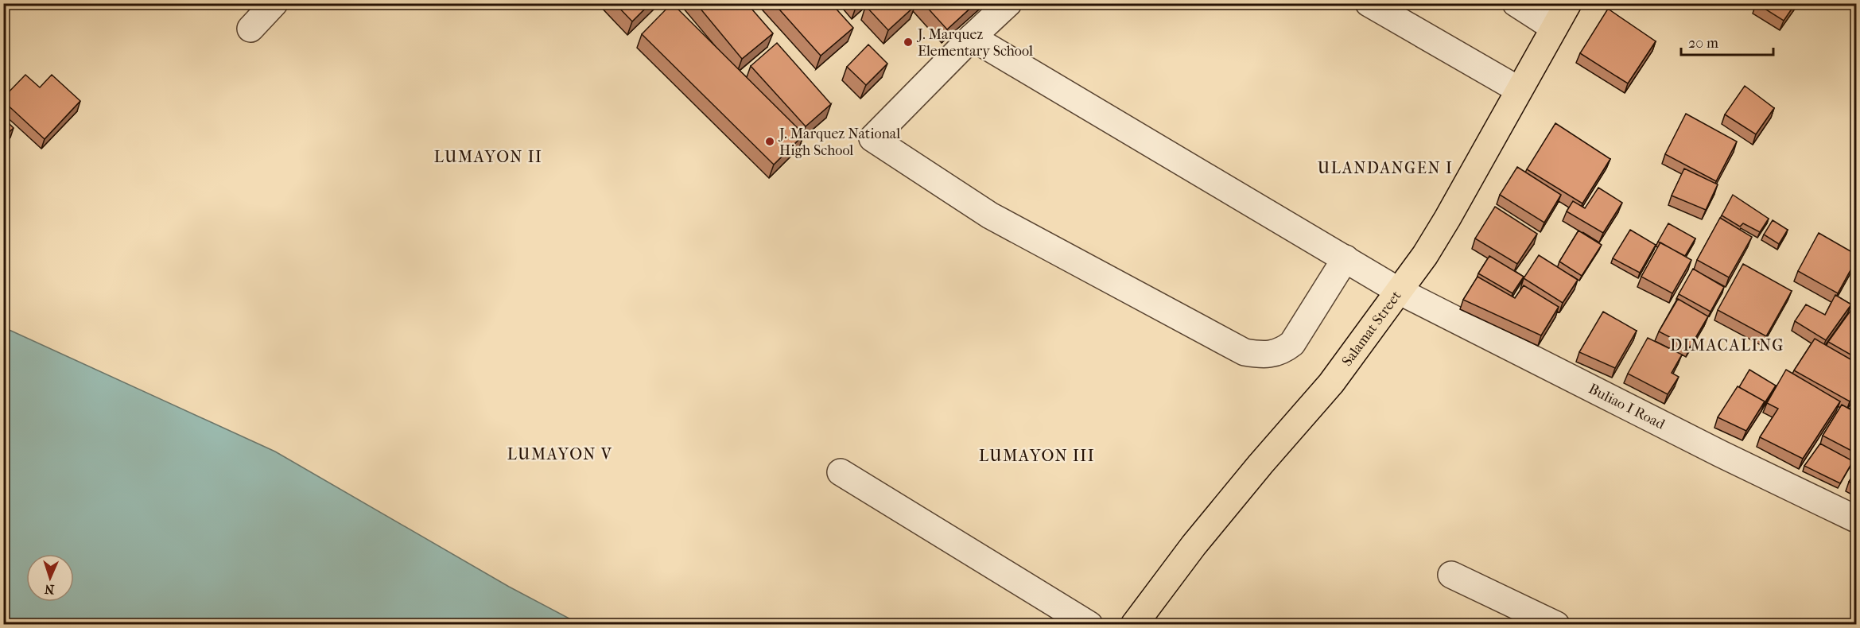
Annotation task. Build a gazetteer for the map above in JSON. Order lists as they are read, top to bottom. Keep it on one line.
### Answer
{"streets":{"main road":["Salamat Street"],"street":["Buliao I Road"]},"crossings":[["Salamat Street","Buliao I Road"]],"districts":["LUMAYON II","ULANDANGEN I","DIMACALING","LUMAYON V","LUMAYON III"],"places":["J. Marquez Elementary School","J. Marquez National High School"],"scale_bar":"20 m","north":"bottom"}
